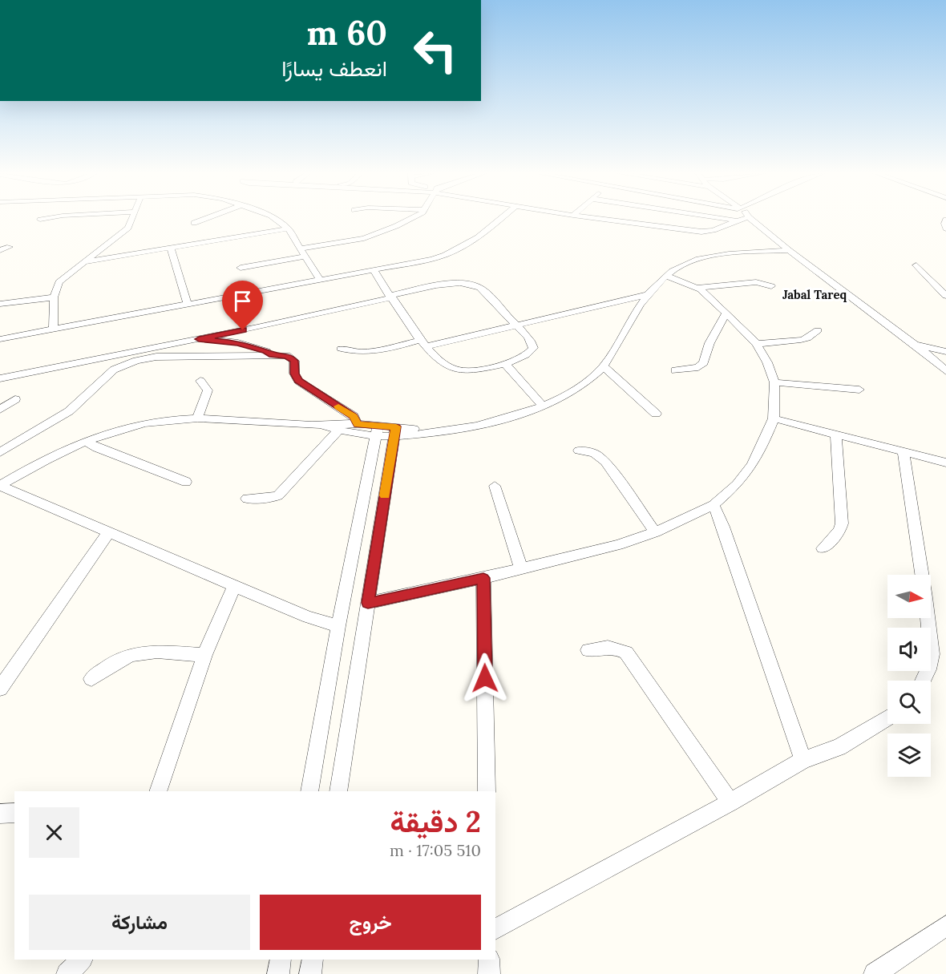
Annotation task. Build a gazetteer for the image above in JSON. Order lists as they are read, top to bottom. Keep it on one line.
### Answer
{"districts":["Jabal Tareq"],"north":"right","page":{"turn":["60 m","انعطف يسارًا"],"heading":["2 دقيقة","510 m · 17:05"],"buttons":["خروج","مشاركة"]}}
